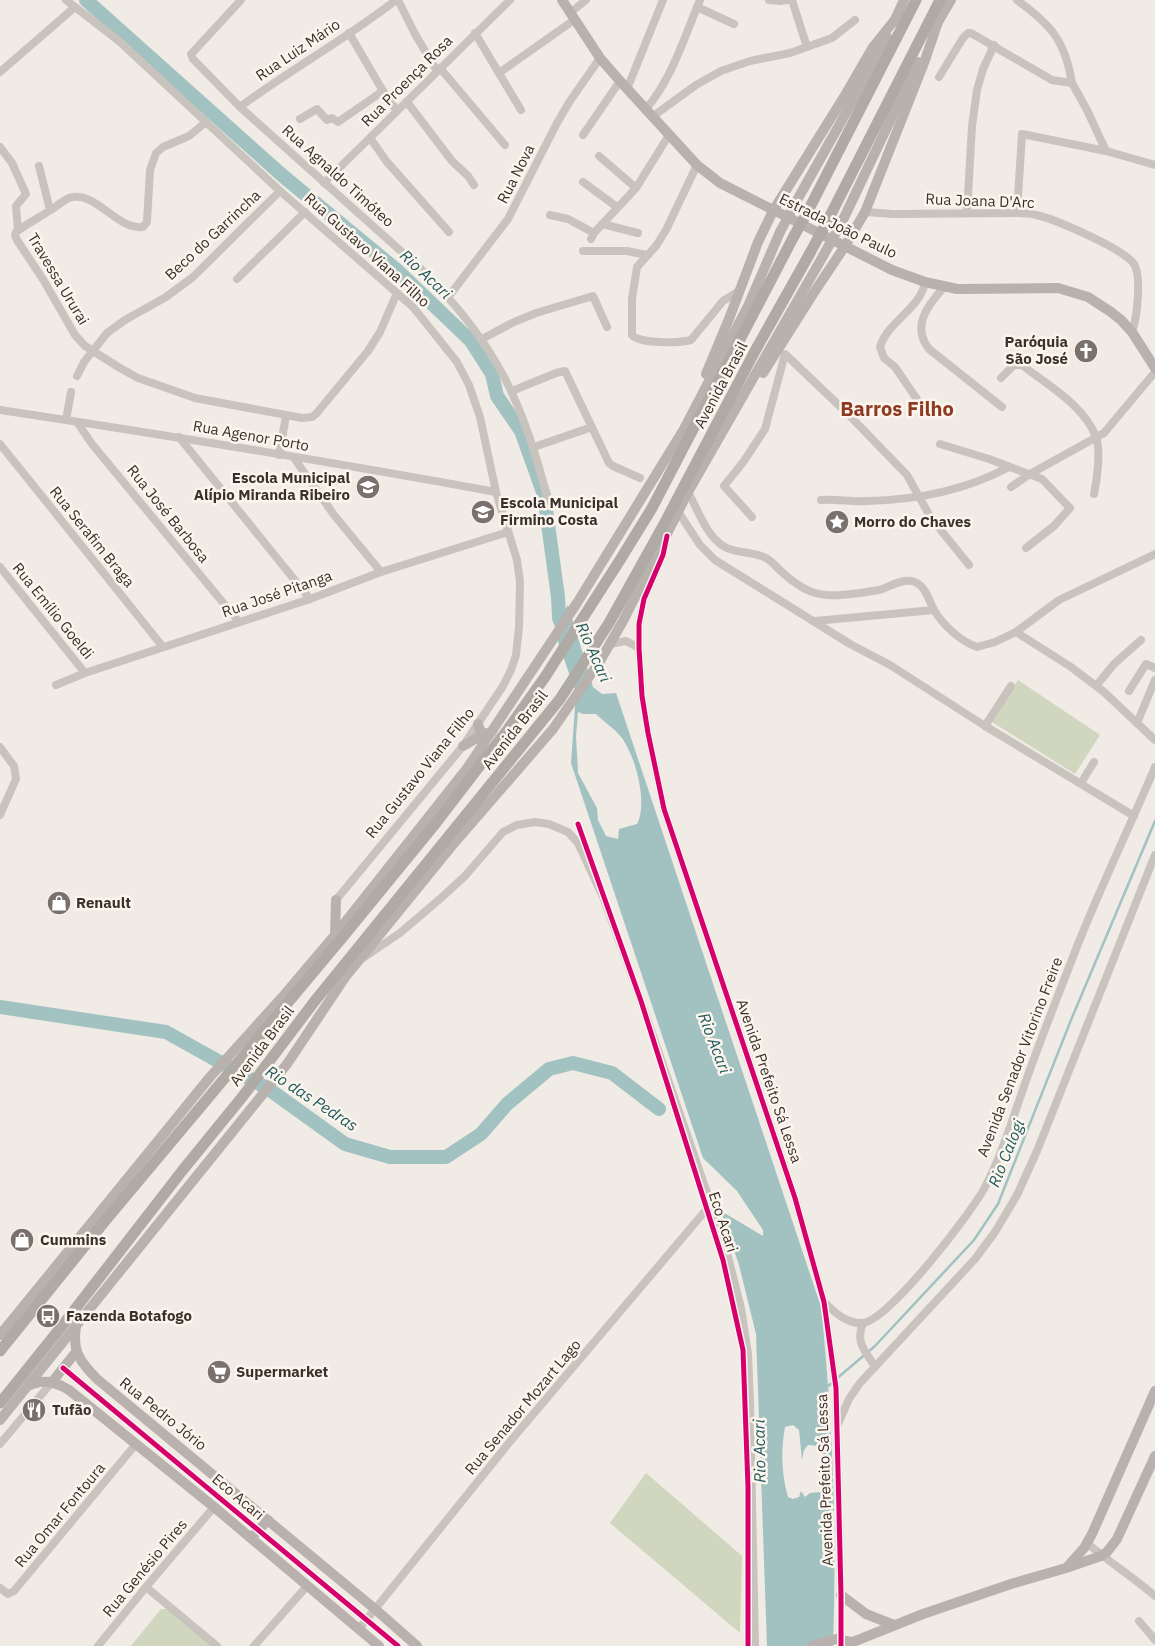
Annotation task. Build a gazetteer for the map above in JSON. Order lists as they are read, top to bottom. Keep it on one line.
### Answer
{"streets":{"highway":["Avenida Brasil"],"main road":["Estrada João Paulo","Rua Pedro Jório"],"street":["Rua Luiz Mário","Rua Proença Rosa","Rua Nova","Rua Agnaldo Timóteo","Rua Joana D'Arc","Beco do Garrincha","Rua Gustavo Viana Filho","Travessa Ururai","Rua Agenor Porto","Rua José Barbosa","Rua Serafim Braga","Rua José Pitanga","Rua Emílio Goeldi","Avenida Senador Vitorino Freire","Avenida Prefeito Sá Lessa","Rua Senador Mozart Lago","Rua Omar Fontoura","Rua Genésio Pires"],"cycle path":["Eco Acari"]},"crossings":[["Rua Luiz Mário","Rua Agnaldo Timóteo"],["Rua Proença Rosa","Rua Agnaldo Timóteo"],["Rua Nova","Rua Agnaldo Timóteo"],["Rua Nova","Estrada João Paulo"],["Rua Joana D'Arc","Estrada João Paulo"],["Beco do Garrincha","Rua Gustavo Viana Filho"],["Beco do Garrincha","Travessa Ururai"],["Rua Gustavo Viana Filho","Travessa Ururai"],["Rua Gustavo Viana Filho","Rua Agenor Porto"],["Rua Gustavo Viana Filho","Rua José Pitanga"],["Avenida Brasil","Avenida Prefeito Sá Lessa"],["Rua Agenor Porto","Rua José Barbosa"],["Rua José Barbosa","Rua José Pitanga"],["Rua Serafim Braga","Rua José Pitanga"],["Rua José Pitanga","Rua Emílio Goeldi"],["Rua Senador Mozart Lago","Rua Pedro Jório"]],"districts":["Barros Filho"],"water":["Rio Acari","Rio das Pedras","Rio Calogi"],"places":{"church":["Paróquia São José"],"school or university":["Escola Municipal Alípio Miranda Ribeiro","Escola Municipal Firmino Costa"],"place":["Morro do Chaves"],"shop":["Renault","Cummins"],"bus stop":["Fazenda Botafogo"],"supermarket":["Supermarket"],"restaurant":["Tufão"]}}
